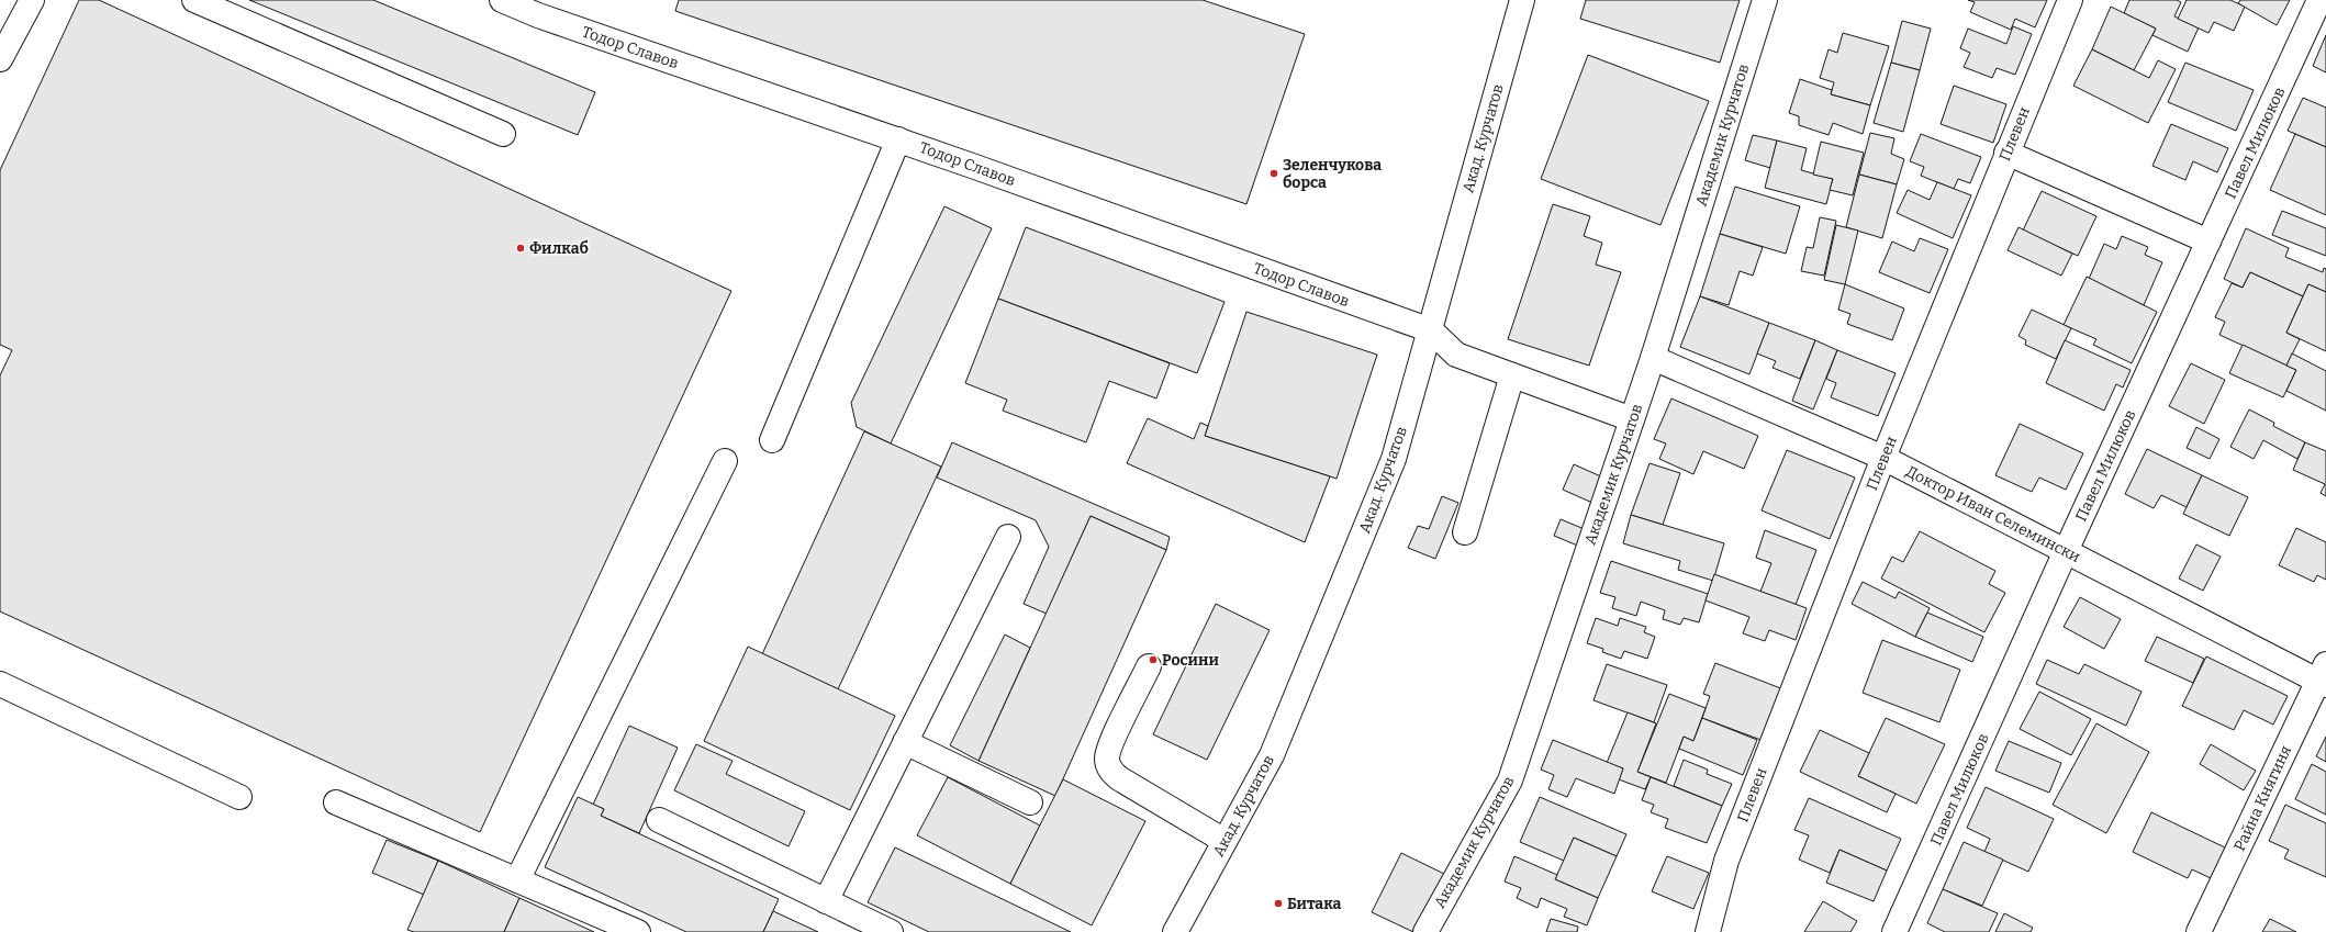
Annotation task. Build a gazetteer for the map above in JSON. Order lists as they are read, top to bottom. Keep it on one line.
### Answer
{"streets":{"street":["Тодор Славов","Плевен","Академик Курчатов","Акад. Курчатов","Павел Милюков","Доктор Иван Селемински","Райна Княгиня"]},"crossings":[["Тодор Славов","Акад. Курчатов"],["Плевен","Доктор Иван Селемински"],["Академик Курчатов","Доктор Иван Селемински"],["Павел Милюков","Доктор Иван Селемински"],["Доктор Иван Селемински","Райна Княгиня"]],"places":["Зеленчукова борса","Филкаб","Росини","Битака"]}
